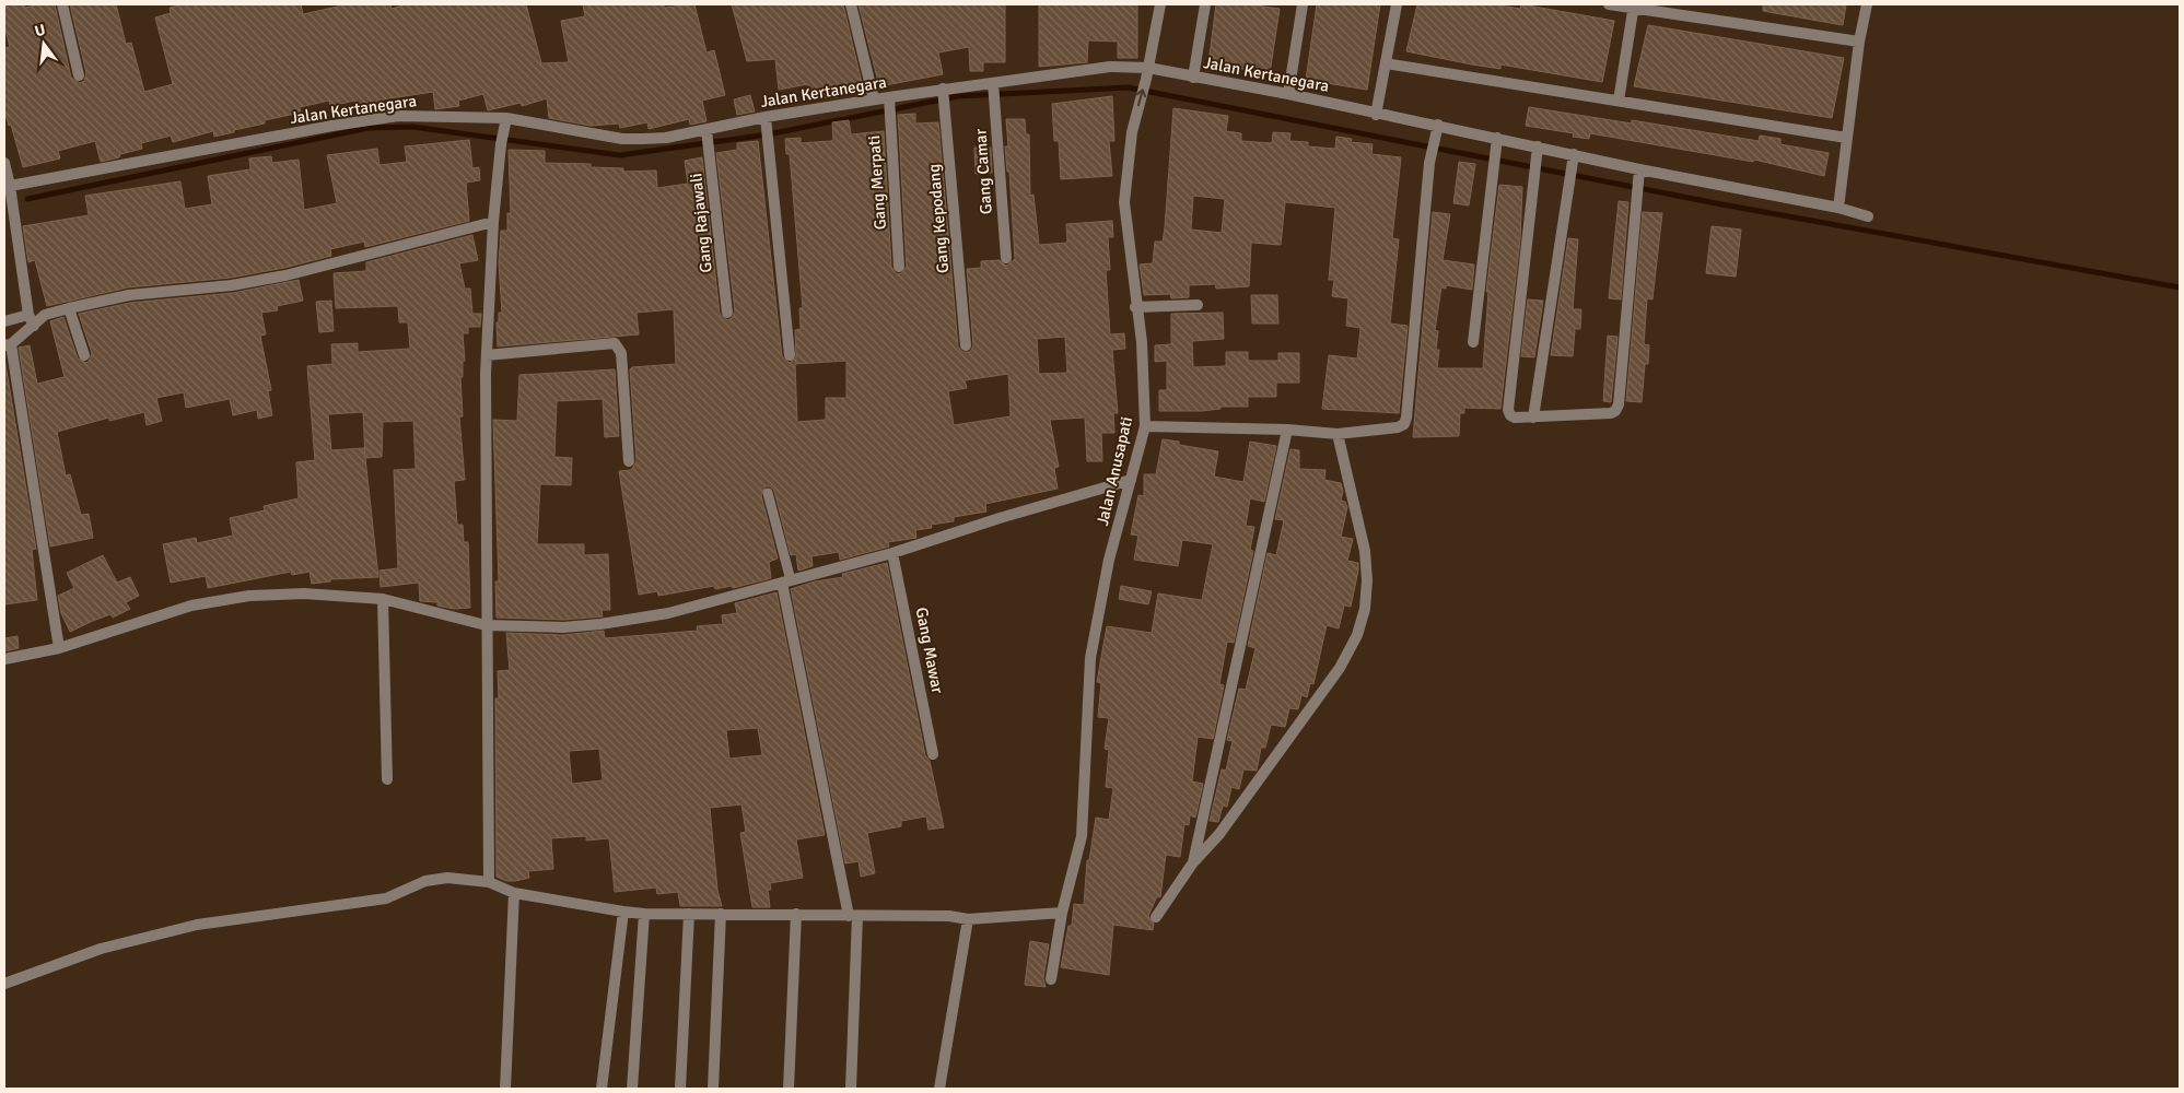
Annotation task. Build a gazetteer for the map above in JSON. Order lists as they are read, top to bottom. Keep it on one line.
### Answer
{"streets":{"street":["Jalan Kertanegara","Gang Camar","Gang Merpati","Gang Kepodang","Gang Rajawali","Jalan Anusapati","Gang Mawar"]},"crossings":[["Jalan Kertanegara","Gang Camar"],["Jalan Kertanegara","Gang Merpati"],["Jalan Kertanegara","Gang Kepodang"],["Jalan Kertanegara","Gang Rajawali"],["Jalan Kertanegara","Jalan Anusapati"]],"north":"top"}
